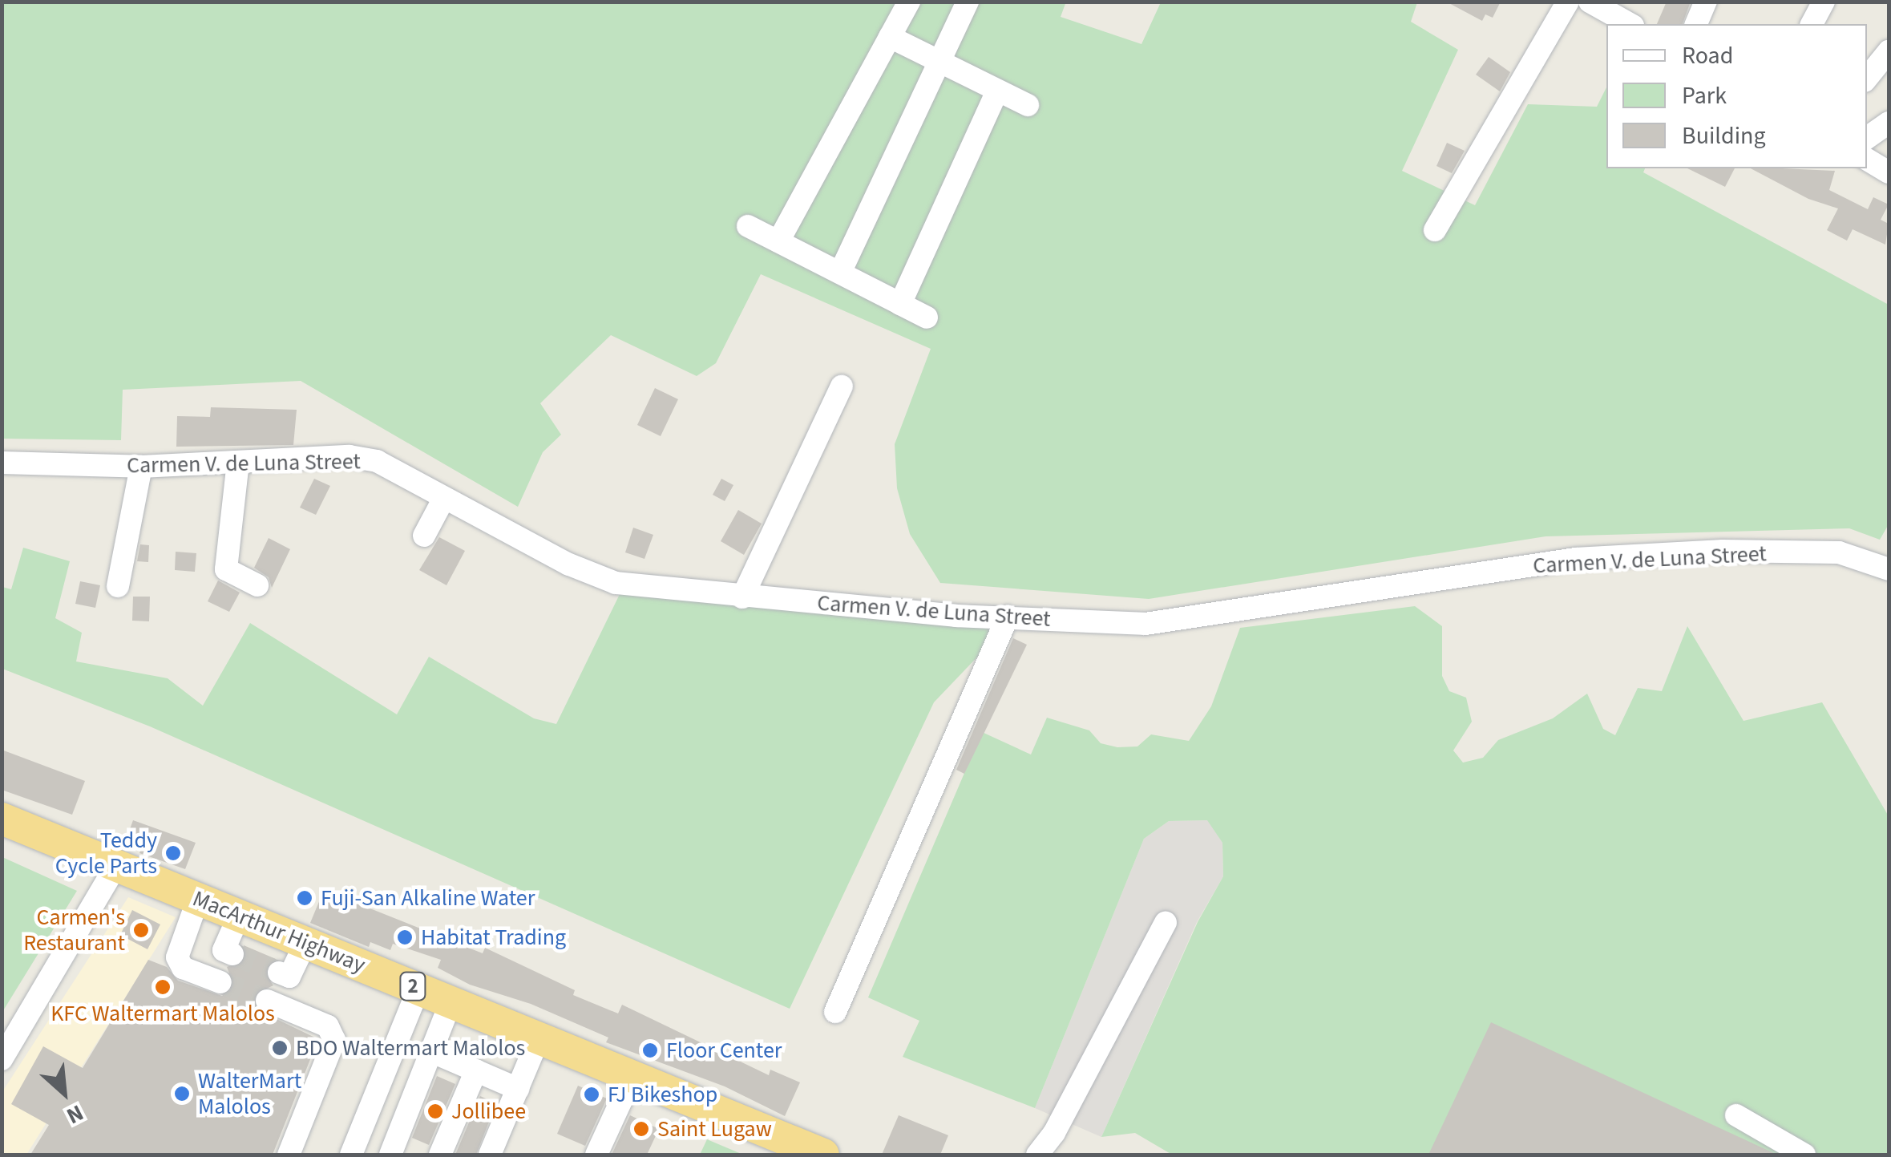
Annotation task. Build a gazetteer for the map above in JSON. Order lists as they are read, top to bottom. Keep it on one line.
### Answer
{"streets":{"highway":["MacArthur Highway","2"],"street":["Carmen V. de Luna Street"]},"places":["Teddy Cycle Parts","Fuji-San Alkaline Water","Carmen's Restaurant","Habitat Trading","KFC Waltermart Malolos","BDO Waltermart Malolos","Floor Center","WalterMart Malolos","FJ Bikeshop","Jollibee","Saint Lugaw"],"legend":["Road","Park","Building"],"north":"bottom right"}
